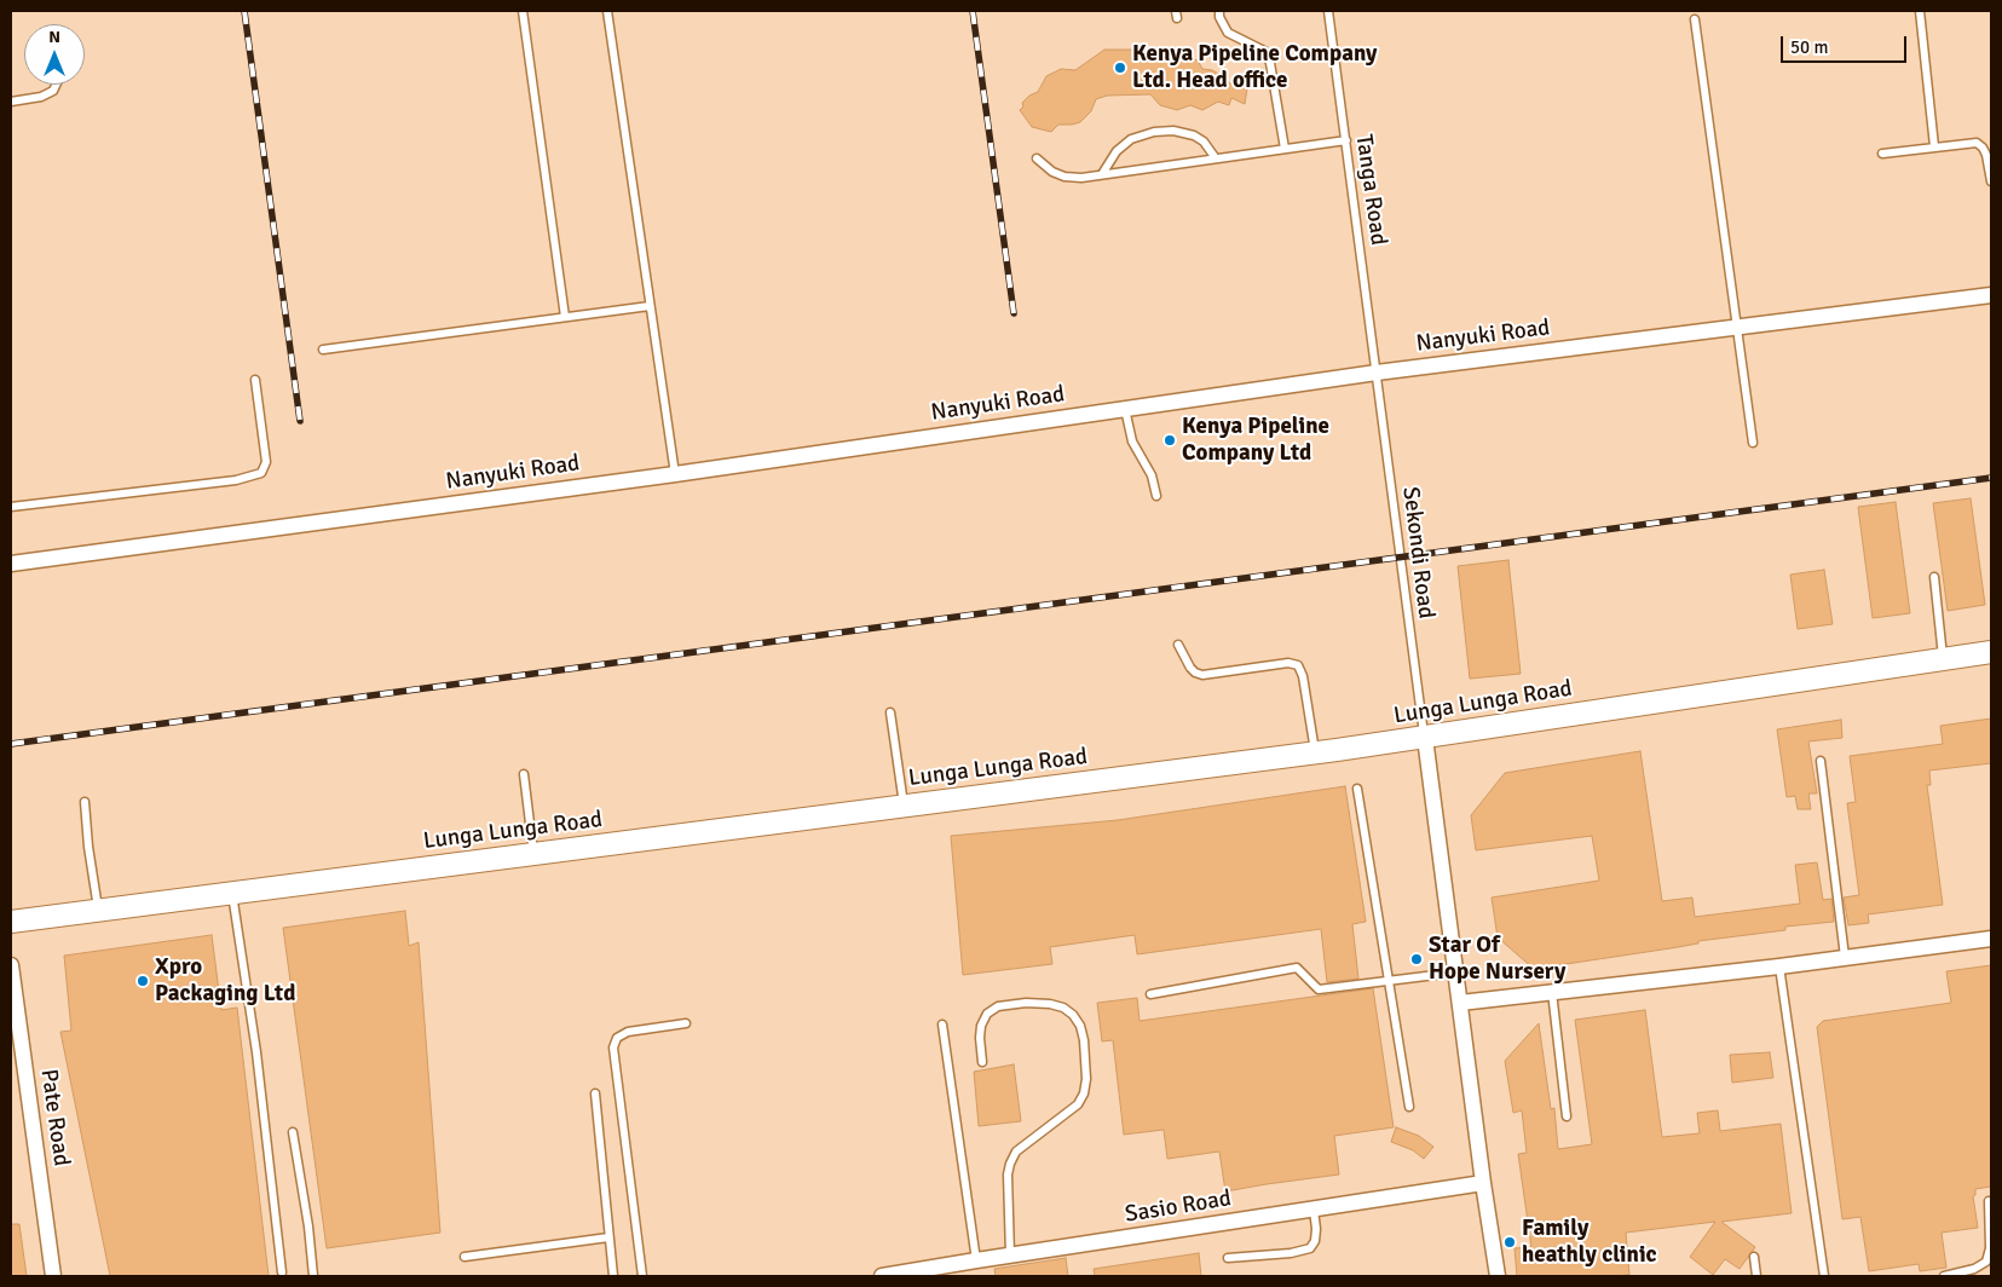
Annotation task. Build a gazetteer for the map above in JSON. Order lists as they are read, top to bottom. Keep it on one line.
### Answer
{"streets":{"main road":["Lunga Lunga Road"],"street":["Nanyuki Road","Pate Road","Sasio Road"],"lane":["Tanga Road","Sekondi Road"]},"crossings":[["Tanga Road","Nanyuki Road"],["Tanga Road","Sekondi Road"],["Nanyuki Road","Sekondi Road"],["Sekondi Road","Lunga Lunga Road"]],"places":["Kenya Pipeline Company Ltd. Head office","Kenya Pipeline Company Ltd","Star Of Hope Nursery","Xpro Packaging Ltd","Family heathly clinic"],"scale_bar":"50 m","north":"top"}
